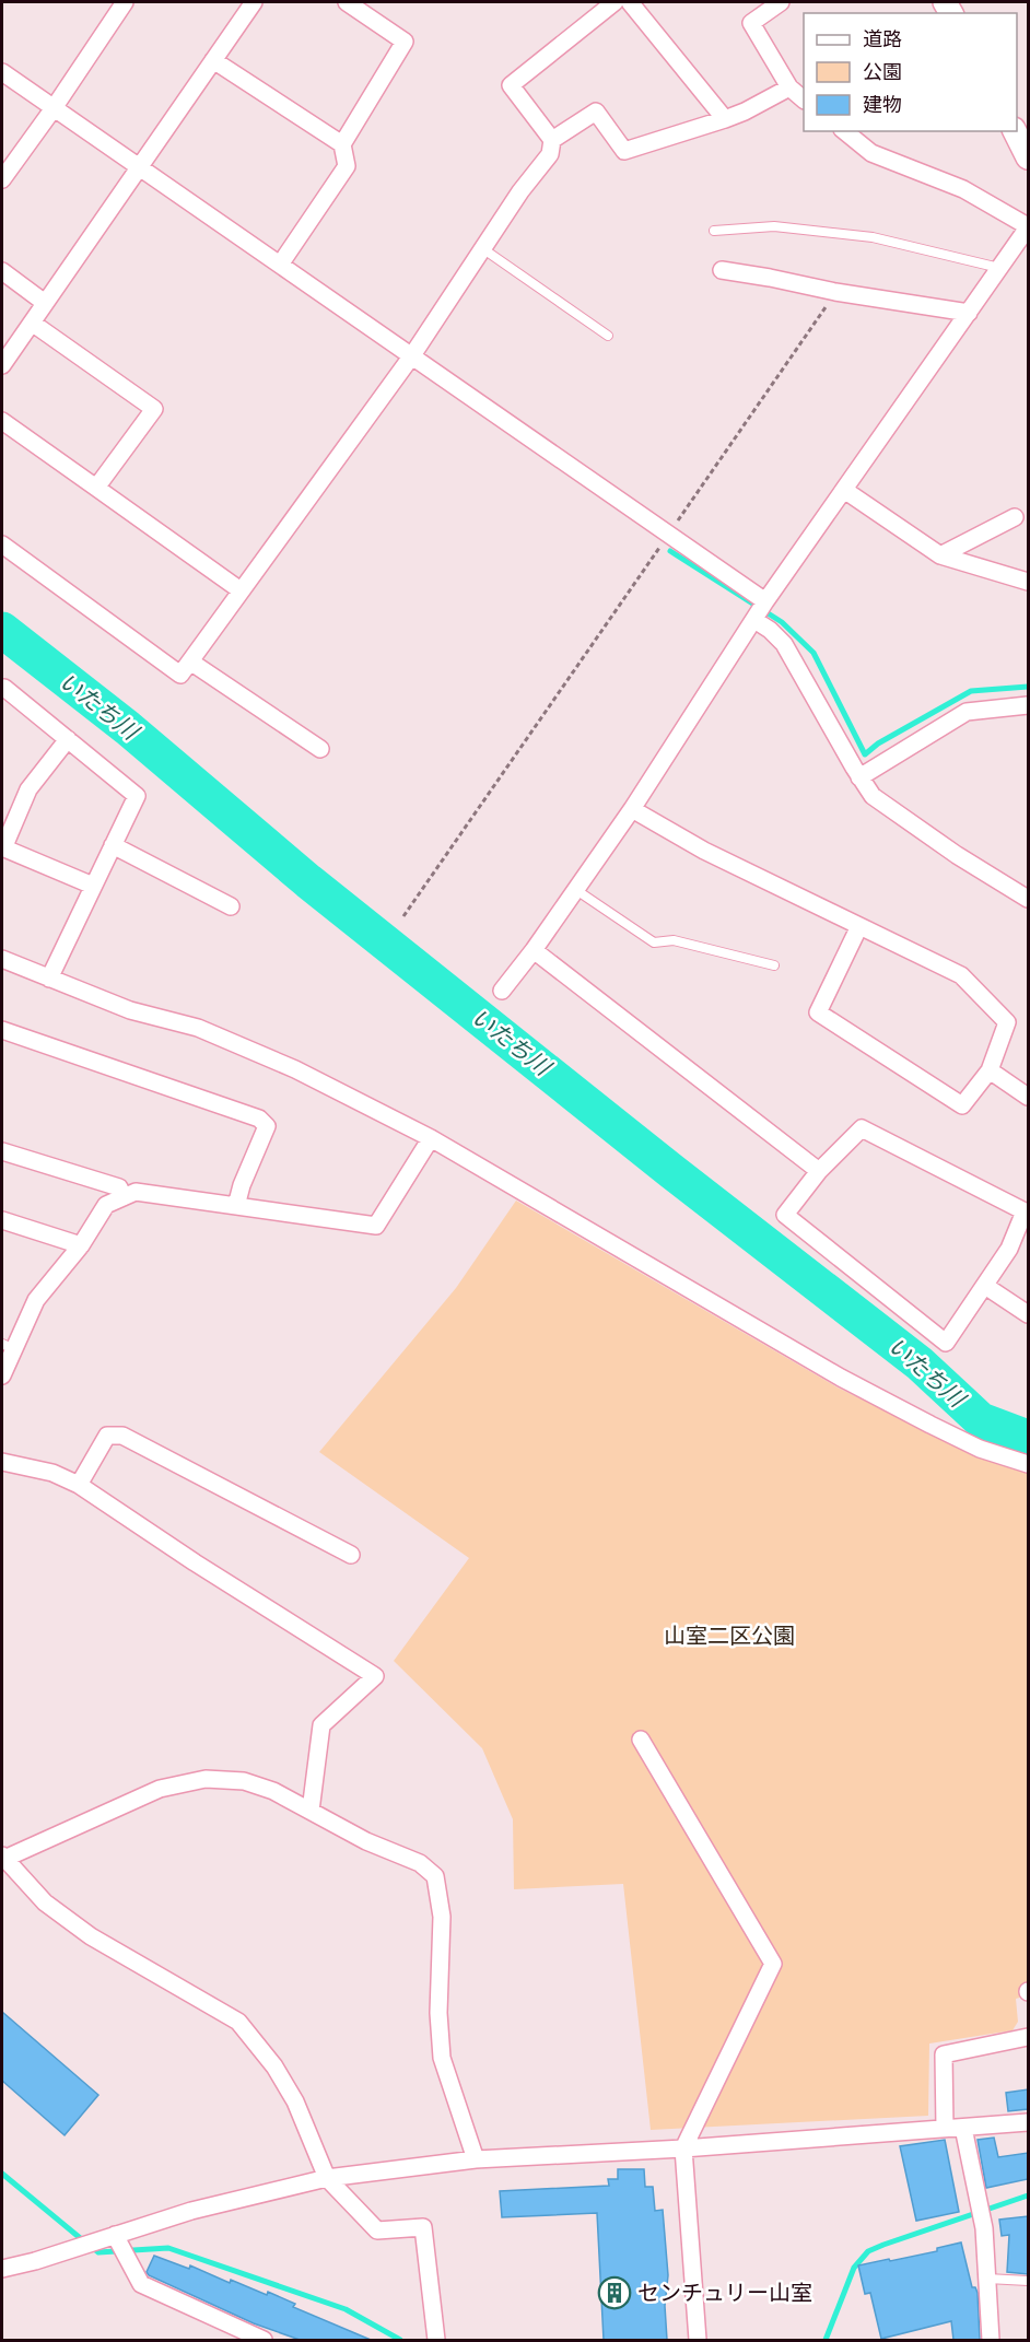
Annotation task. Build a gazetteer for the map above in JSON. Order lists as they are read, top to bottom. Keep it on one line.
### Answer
{"water":["いたち川"],"parks":["山室二区公園"],"places":{"building":["センチュリー山室"]},"legend":["道路","公園","建物"]}
